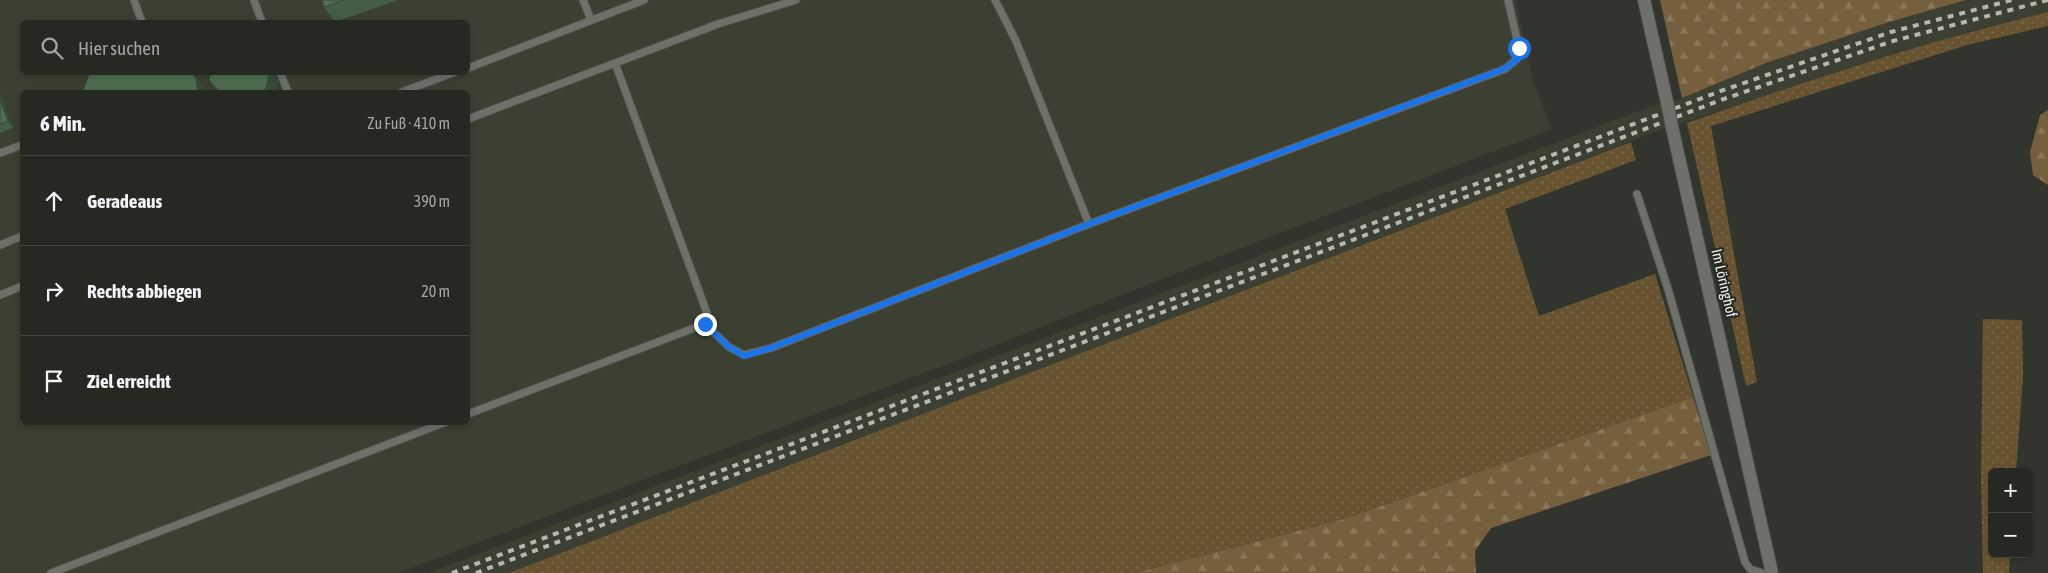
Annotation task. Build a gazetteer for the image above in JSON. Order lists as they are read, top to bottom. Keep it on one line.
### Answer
{"streets":{"street":["Im Löringhof"]},"page":{"search":"Hier suchen","heading":["6 Min.","Zu Fuß · 410 m"],"list":[["Geradeaus","390 m"],["Rechts abbiegen","20 m"],"Ziel erreicht"],"map_buttons":["+","−"]}}
